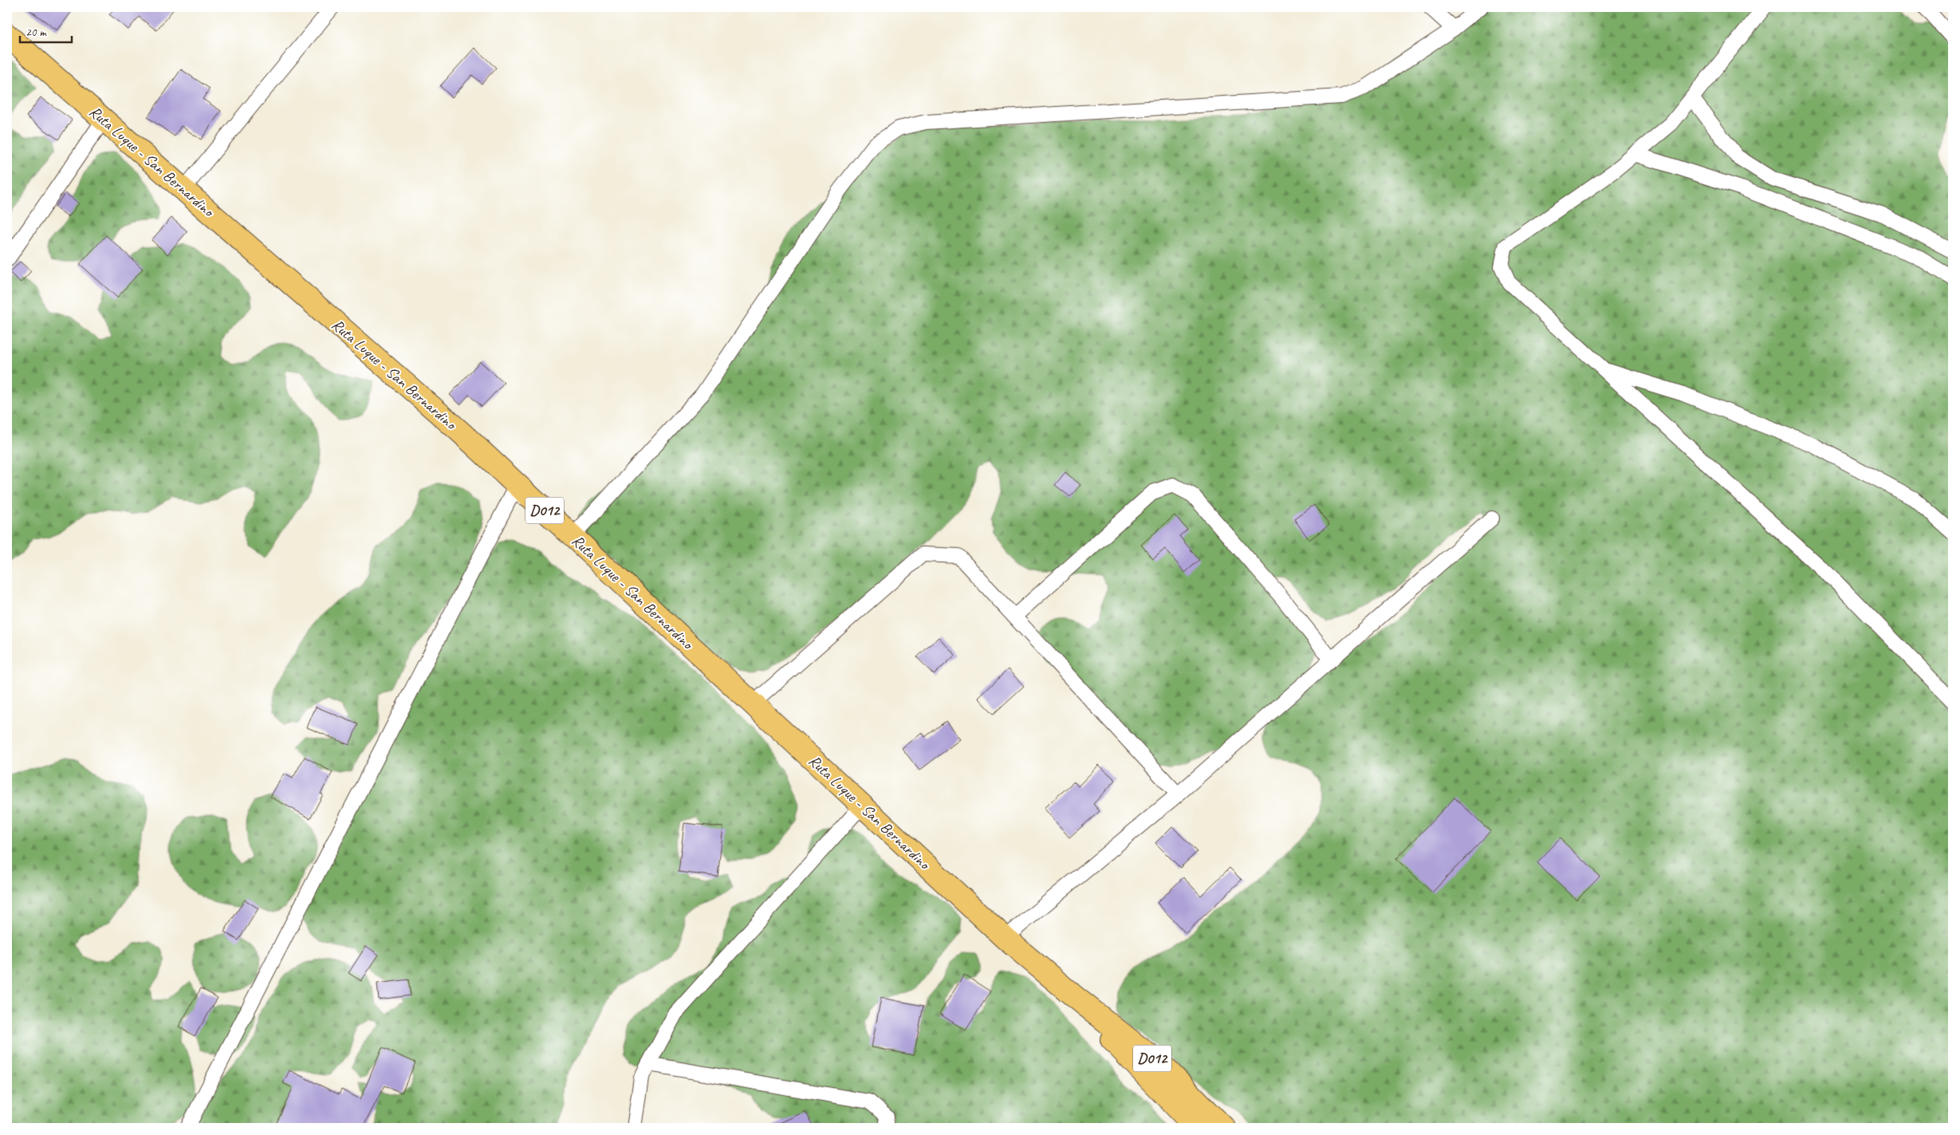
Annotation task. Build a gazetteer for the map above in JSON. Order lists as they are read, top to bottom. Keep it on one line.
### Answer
{"streets":{"main road":["Ruta Luque - San Bernardino","D012"]},"crossings":[["Ruta Luque - San Bernardino","D012"]],"scale_bar":"20 m"}
